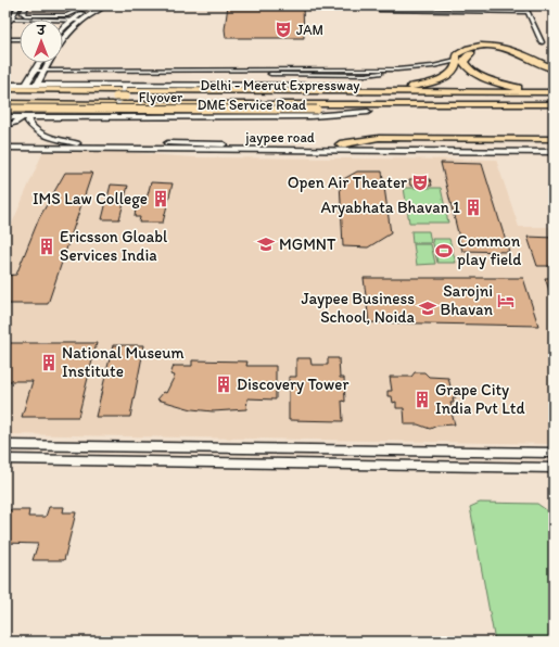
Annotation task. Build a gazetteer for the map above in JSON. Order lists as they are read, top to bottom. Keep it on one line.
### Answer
{"streets":{"highway":["Delhi - Meerut Expressway","Flyover"],"street":["DME Service Road","jaypee road"]},"crossings":[["Flyover","DME Service Road"]],"places":{"theatre":["JAM","Open Air Theater"],"building":["IMS Law College","Aryabhata Bhavan 1","Ericsson Gloabl Services India","National Museum Institute","Discovery Tower","Grape City India Pvt Ltd"],"school or university":["MGMNT","Jaypee Business School, Noida"],"sports":["Common play field"],"hotel":["Sarojni Bhavan"]},"north":"top"}
